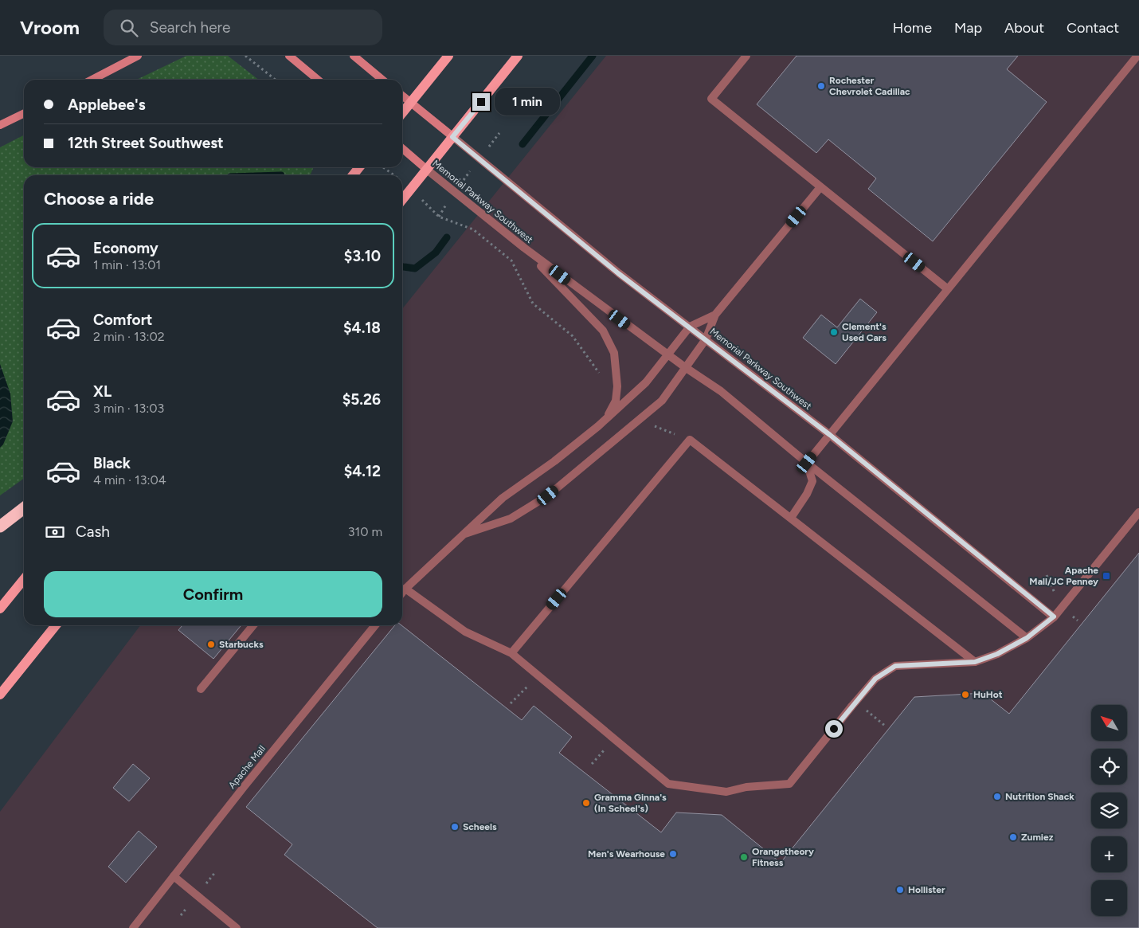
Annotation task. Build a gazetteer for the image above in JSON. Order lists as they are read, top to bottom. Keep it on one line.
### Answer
{"streets":{"street":["Memorial Parkway Southwest","Apache Mall"]},"places":{"other":["Rochester Chevrolet Cadillac","Clement's Used Cars","Starbucks","HuHot","Nutrition Shack","Gramma Ginna's (In Scheel's)","Scheels","Zumiez","Men's Wearhouse","Orangetheory Fitness","Hollister"],"transit":["Apache Mall/JC Penney"]},"north":"top left","page":{"header":"Vroom","search":"Search here","nav":["Home","Map","About","Contact"],"banner":["Applebee's","12th Street Southwest"],"bubble":"1 min","heading":"Choose a ride","list":[{"name":"Economy","note":"1 min · 13:01","value":"$3.10"},{"name":"Comfort","note":"2 min · 13:02","value":"$4.18"},{"name":"XL","note":"3 min · 13:03","value":"$5.26"},{"name":"Black","note":"4 min · 13:04","value":"$4.12"}],"pay":["Cash","310 m"],"buttons":"Confirm","map_buttons":["+","−"]}}
